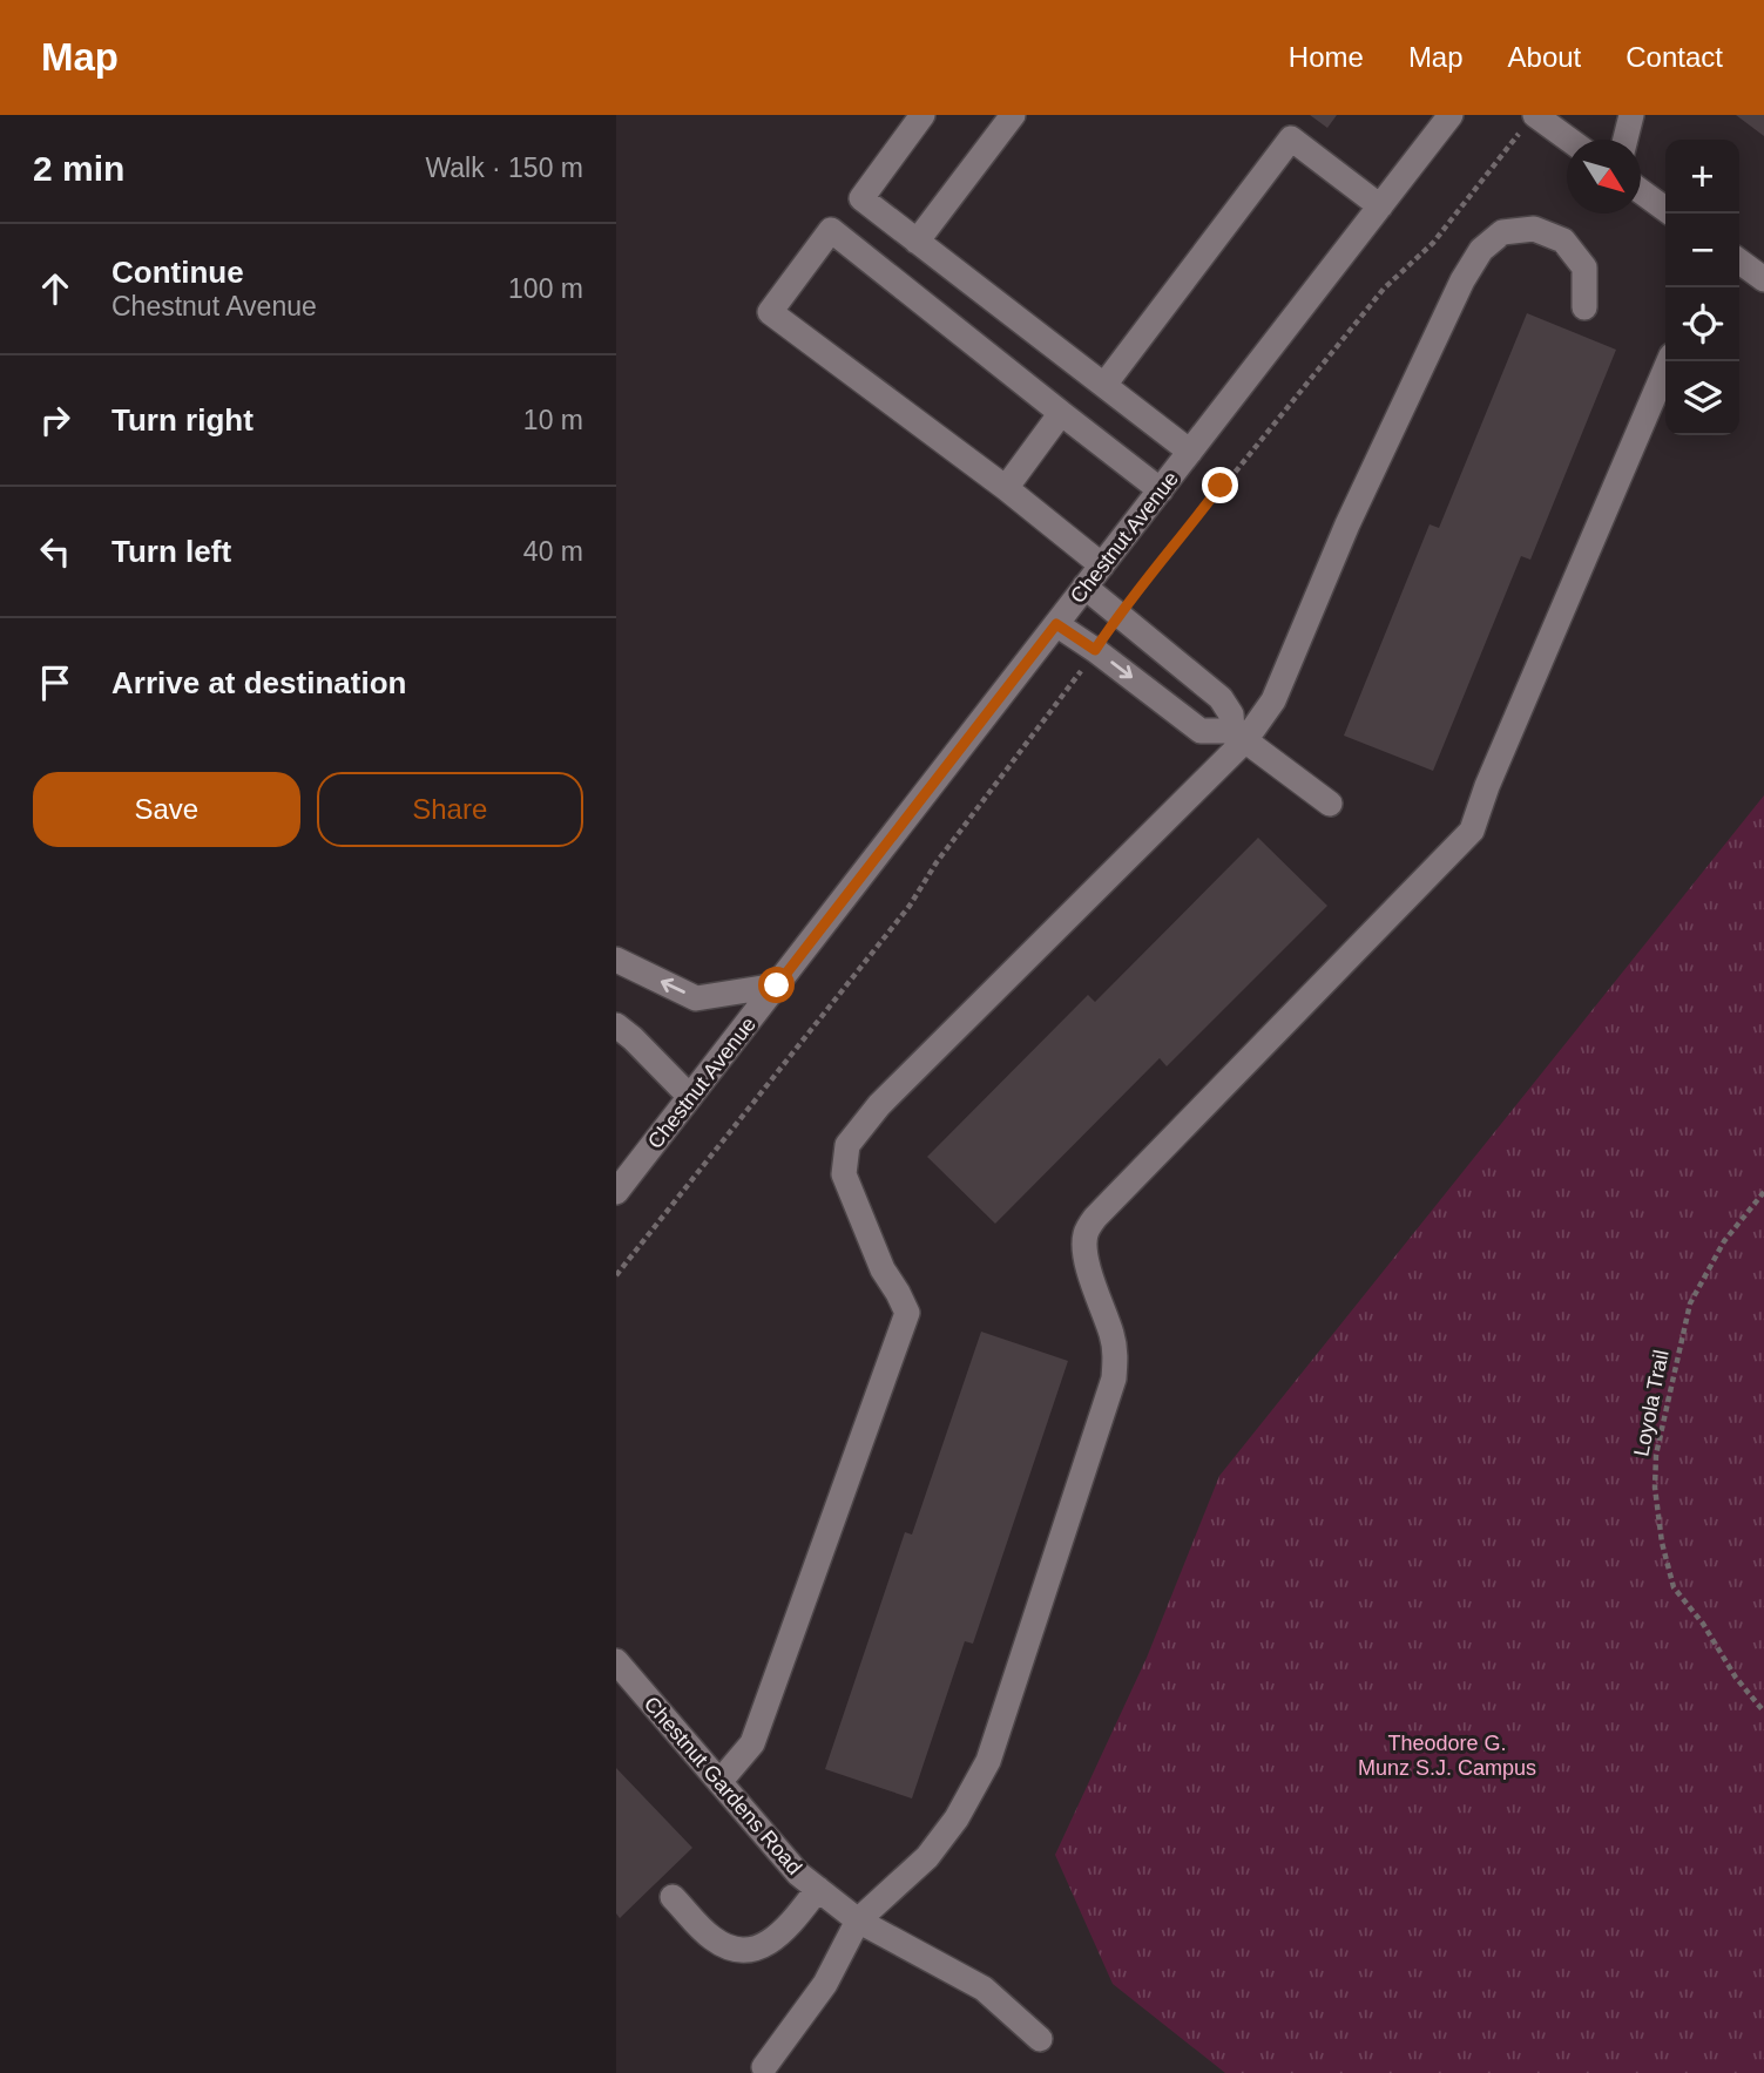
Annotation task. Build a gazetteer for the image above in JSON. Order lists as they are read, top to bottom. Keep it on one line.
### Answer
{"streets":{"street":["Chestnut Avenue","Chestnut Gardens Road"],"path":["Loyola Trail"]},"parks":["Theodore G. Munz S.J. Campus"],"north":"bottom right","page":{"header":"Map","nav":["Home","Map","About","Contact"],"heading":["2 min","Walk · 150 m"],"map_buttons":["+","−"],"list":[["Continue","Chestnut Avenue","100 m"],["Turn right","10 m"],["Turn left","40 m"],"Arrive at destination"],"buttons":["Save","Share"]}}
